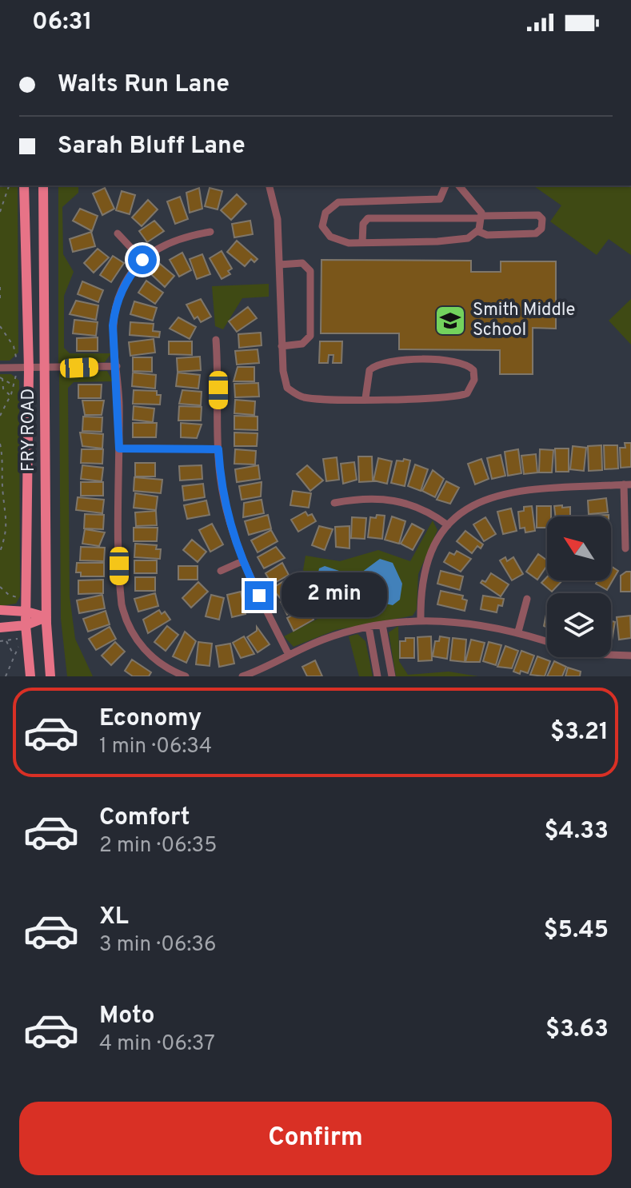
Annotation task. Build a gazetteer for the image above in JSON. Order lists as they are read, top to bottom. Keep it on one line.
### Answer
{"streets":{"main road":["FRY ROAD"]},"places":{"school or university":["Smith Middle School"]},"north":"top left","page":{"status":"06:31","banner":["Walts Run Lane","Sarah Bluff Lane"],"bubble":"2 min","list":[{"name":"Economy","note":"1 min · 06:34","value":"$3.21"},{"name":"Comfort","note":"2 min · 06:35","value":"$4.33"},{"name":"XL","note":"3 min · 06:36","value":"$5.45"},{"name":"Moto","note":"4 min · 06:37","value":"$3.63"}],"buttons":"Confirm"}}
